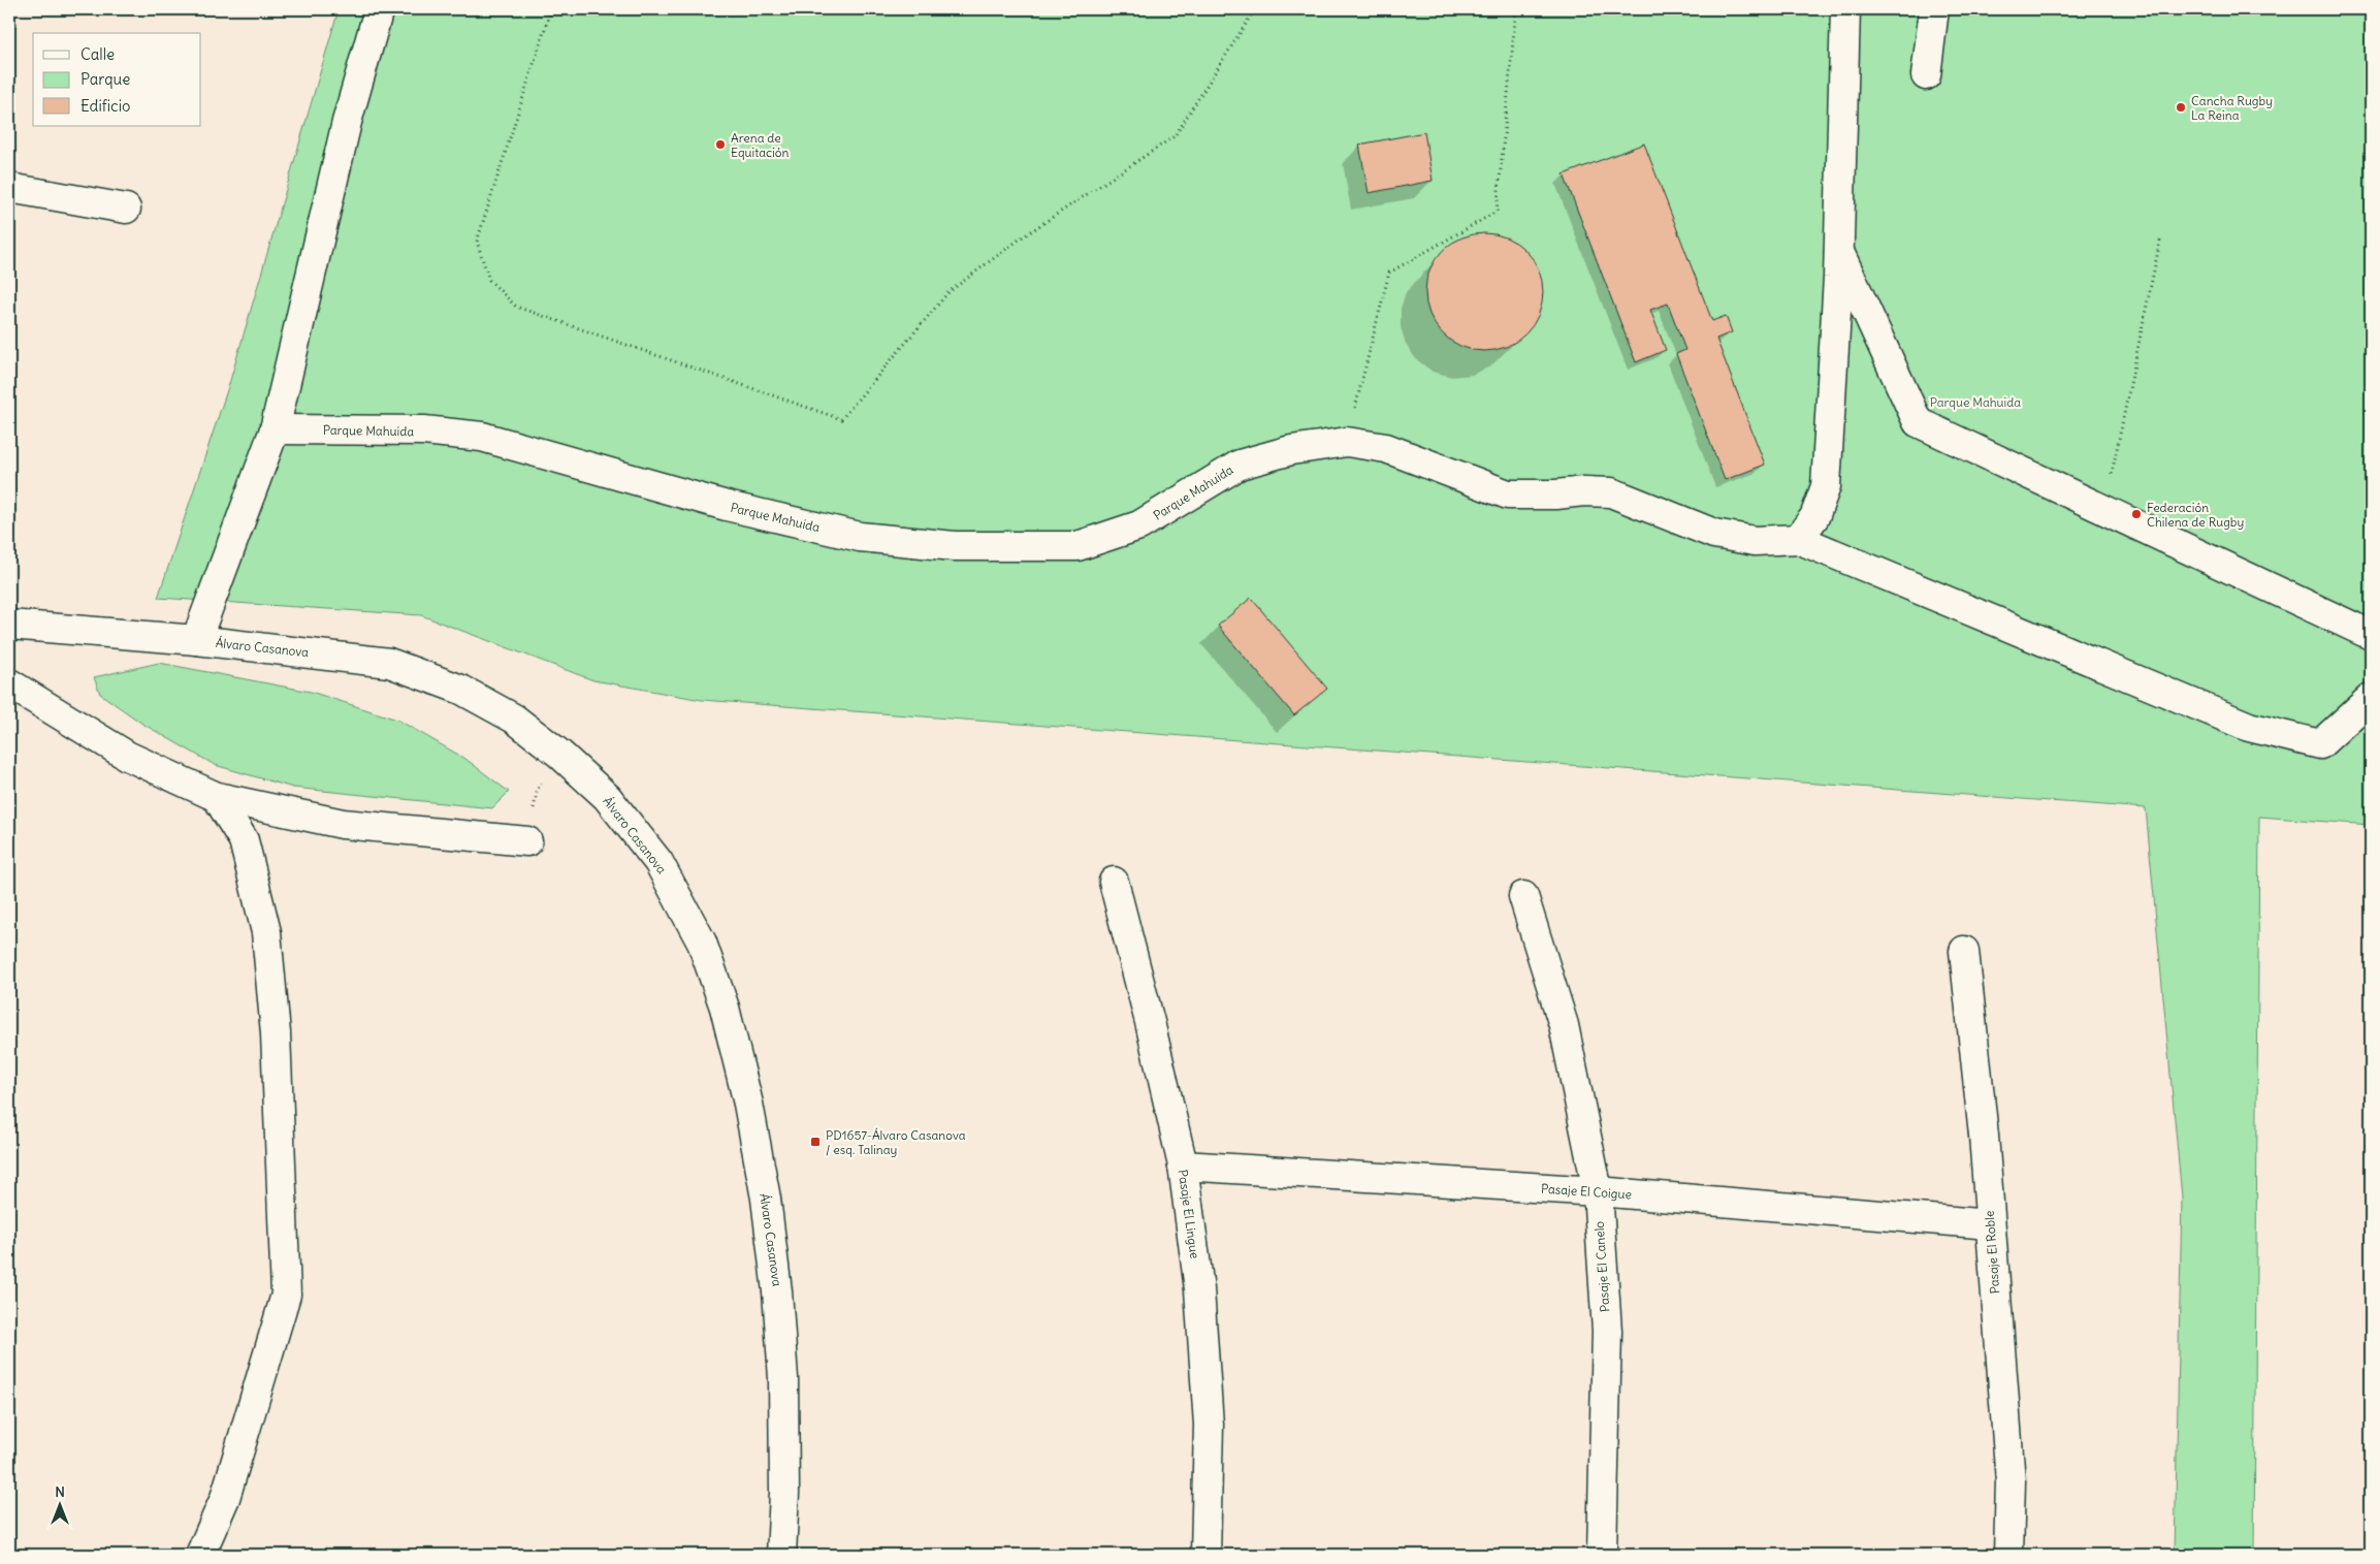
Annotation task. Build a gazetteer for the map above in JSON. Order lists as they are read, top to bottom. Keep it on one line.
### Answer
{"streets":{"street":["Parque Mahuida","Álvaro Casanova","Pasaje El Coigue","Pasaje El Lingue","Pasaje El Roble","Pasaje El Canelo"]},"crossings":[["Pasaje El Coigue","Pasaje El Lingue"],["Pasaje El Coigue","Pasaje El Roble"],["Pasaje El Coigue","Pasaje El Canelo"]],"parks":["Parque Mahuida"],"places":{"other":["Cancha Rugby La Reina","Arena de Equitación","Federación Chilena de Rugby"],"transit":["PD1657-Álvaro Casanova / esq. Talinay"]},"legend":["Calle","Parque","Edificio"],"north":"top"}
